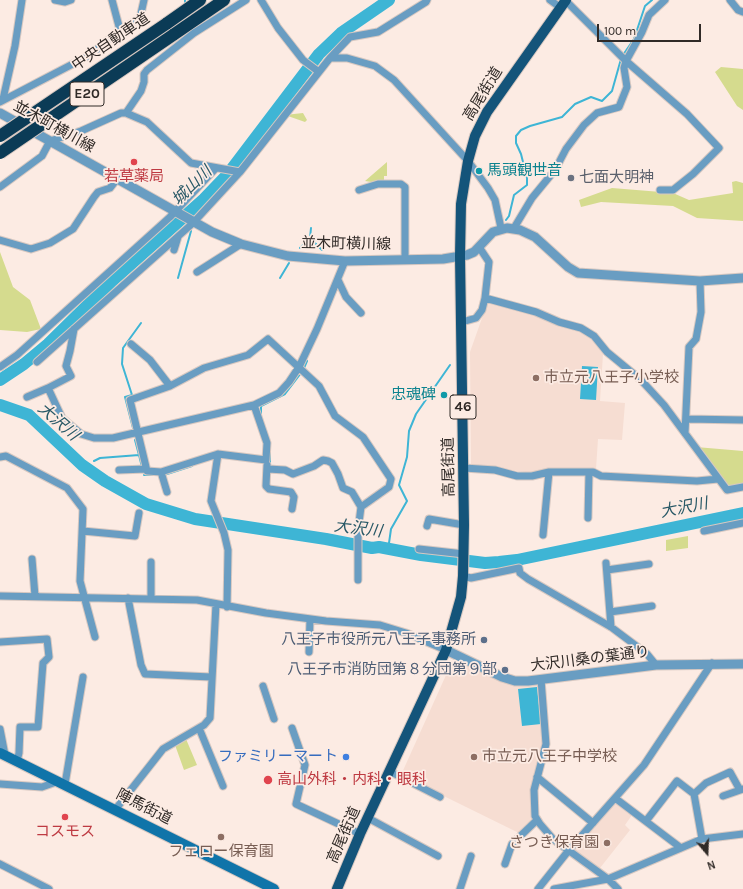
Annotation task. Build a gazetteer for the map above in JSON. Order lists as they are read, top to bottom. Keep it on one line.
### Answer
{"streets":{"highway":["中央自動車道","E20"],"main road":["高尾街道","46","陣馬街道"],"street":["並木町横川線","大沢川桑の葉通り"]},"crossings":[["高尾街道","並木町横川線"],["高尾街道","大沢川桑の葉通り"]],"water":["城山川","大沢川"],"places":["若草薬局","馬頭観世音","七面大明神","市立元八王子小学校","忠魂碑","八王子市役所元八王子事務所","八王子市消防団第８分団第９部","ファミリーマート","市立元八王子中学校","高山外科・内科・眼科","コスモス","フェロー保育園","さつき保育園"],"scale_bar":"100 m","north":"bottom"}
